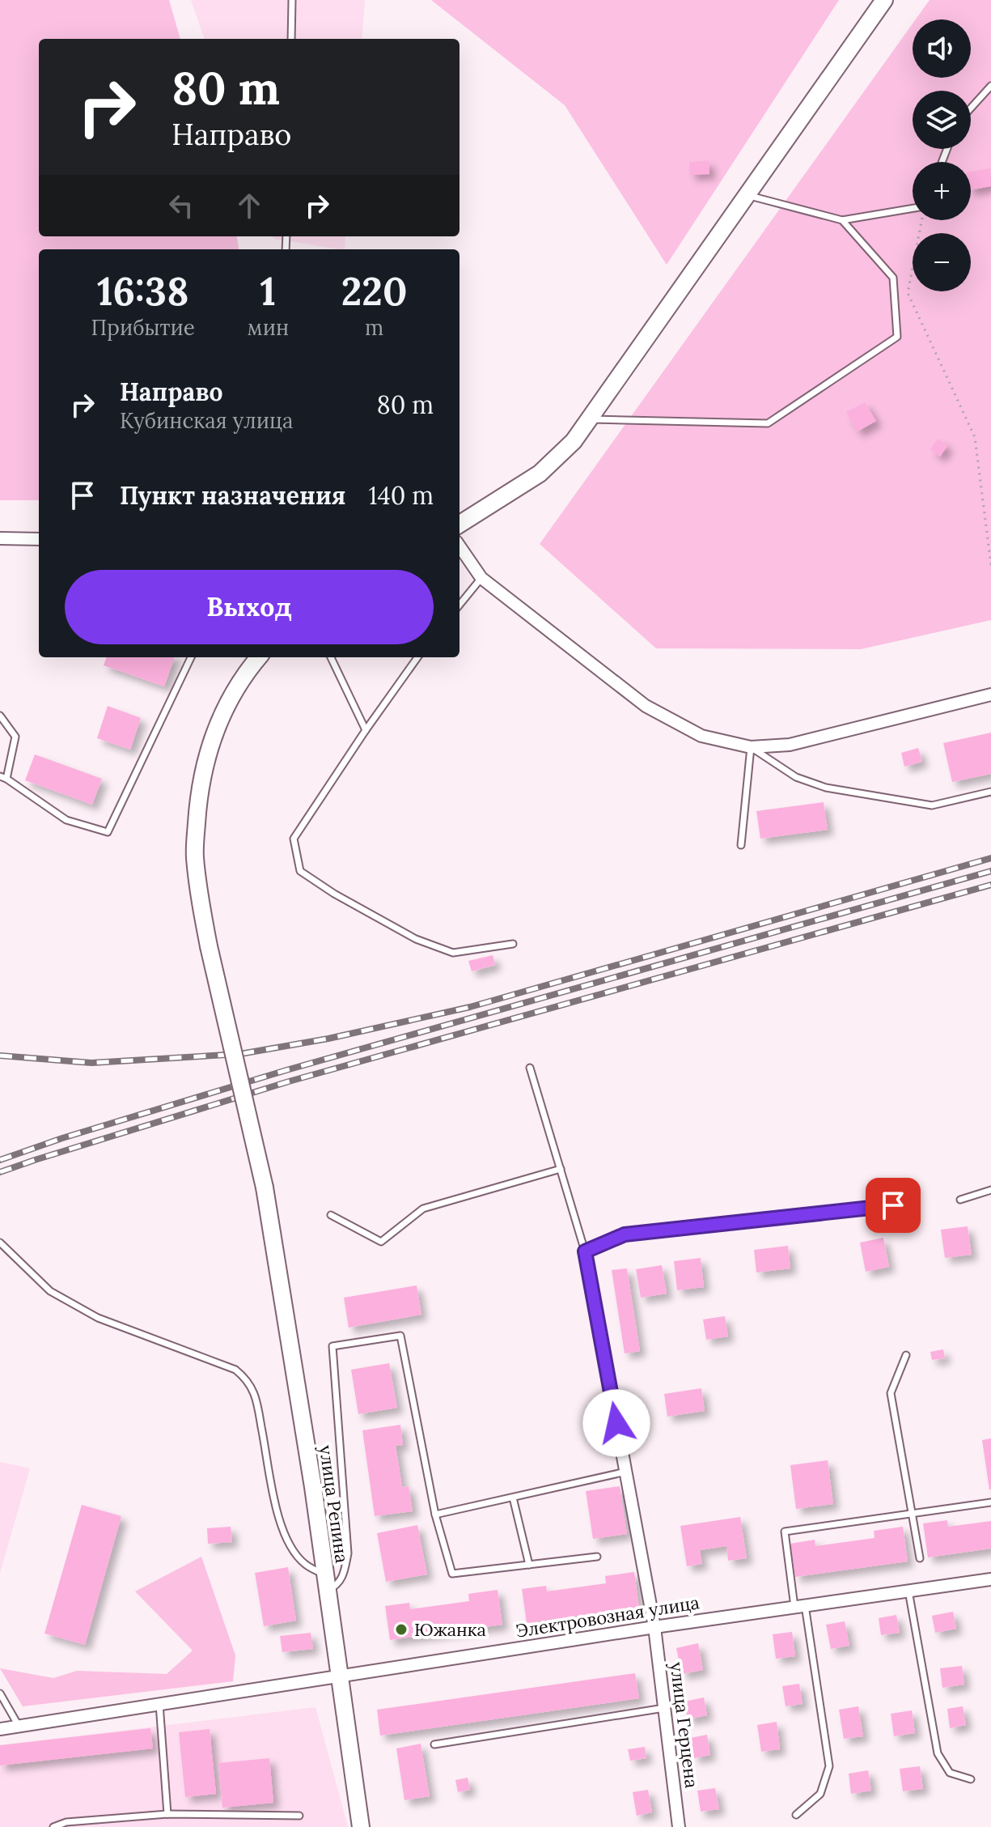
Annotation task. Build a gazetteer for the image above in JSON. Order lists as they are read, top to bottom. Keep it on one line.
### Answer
{"streets":{"main road":["улица Репина"],"street":["Электровозная улица","улица Герцена"]},"crossings":[["улица Репина","Электровозная улица"],["Электровозная улица","улица Герцена"]],"places":["Южанка"],"page":{"map_buttons":["+","−"],"turn":["80 m","Направо"],"eta":["16:38","Прибытие","1","мин","220","m"],"list":[{"name":"Направо","note":"Кубинская улица","value":"80 m"},{"name":"Пункт назначения","value":"140 m"}],"buttons":"Выход"}}
